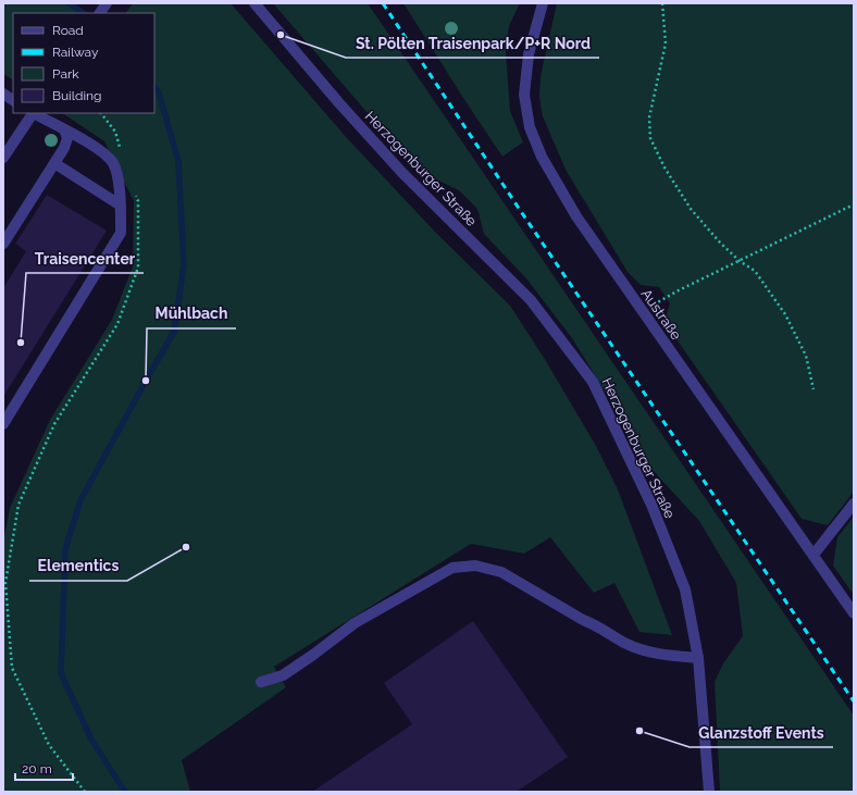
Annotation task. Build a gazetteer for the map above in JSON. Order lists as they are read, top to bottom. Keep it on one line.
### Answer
{"streets":{"street":["Herzogenburger Straße","Austraße"]},"places":["St. Pölten Traisenpark/P+R Nord","Traisencenter","Mühlbach","Elementics","Glanzstoff Events"],"legend":["Road","Railway","Park","Building"],"scale_bar":"20 m"}
